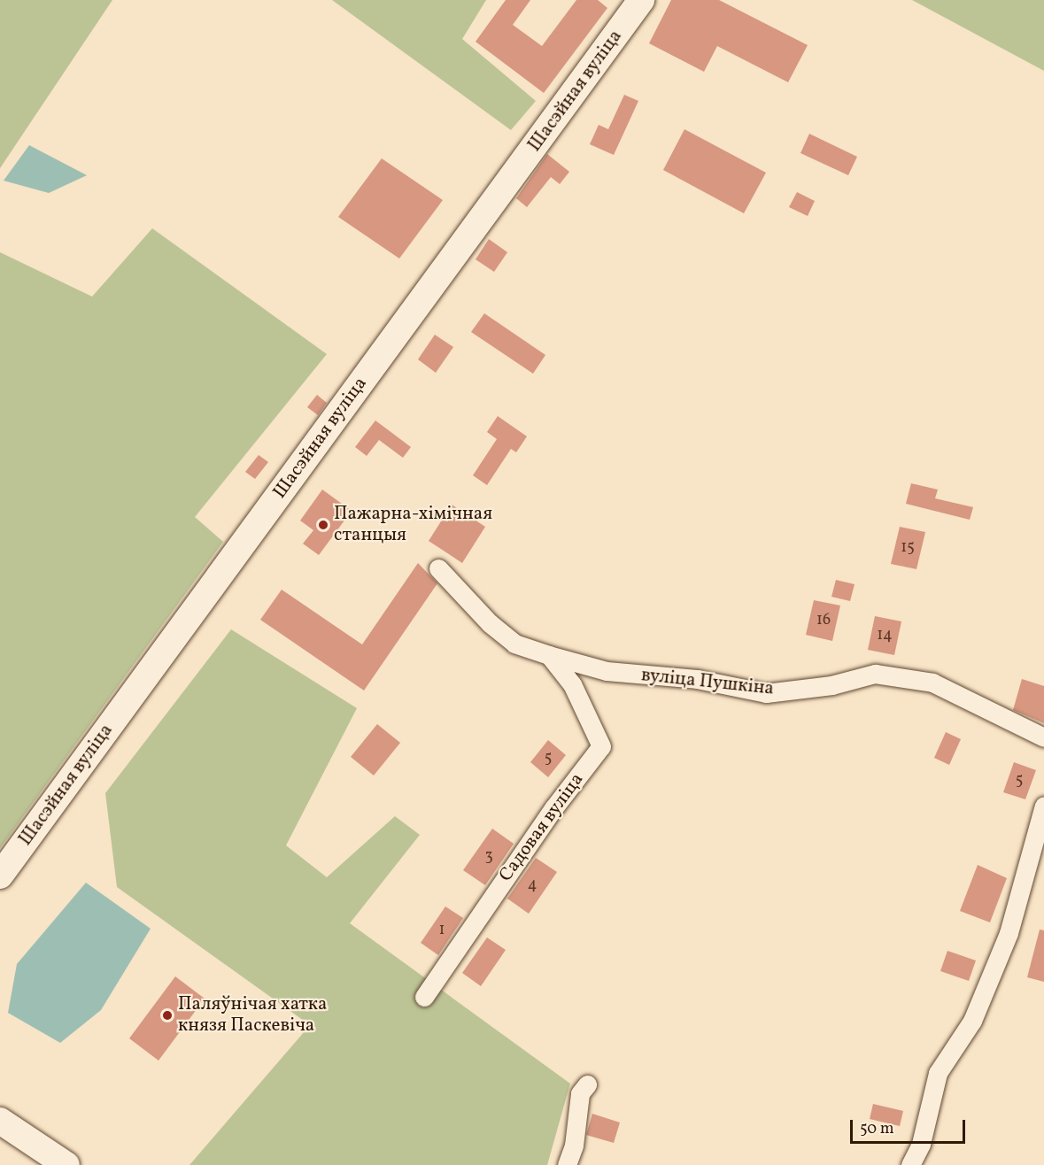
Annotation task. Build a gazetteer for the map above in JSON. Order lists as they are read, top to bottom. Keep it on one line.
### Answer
{"streets":{"main road":["Шасэйная вуліца"],"street":["вуліца Пушкіна","Садовая вуліца"]},"crossings":[["вуліца Пушкіна","Садовая вуліца"]],"places":["Пажарна-хімічная станцыя","Паляўнічая хатка князя Паскевіча"],"house_numbers":["15","16","14","5","5","3","4","1"],"scale_bar":"50 m"}
